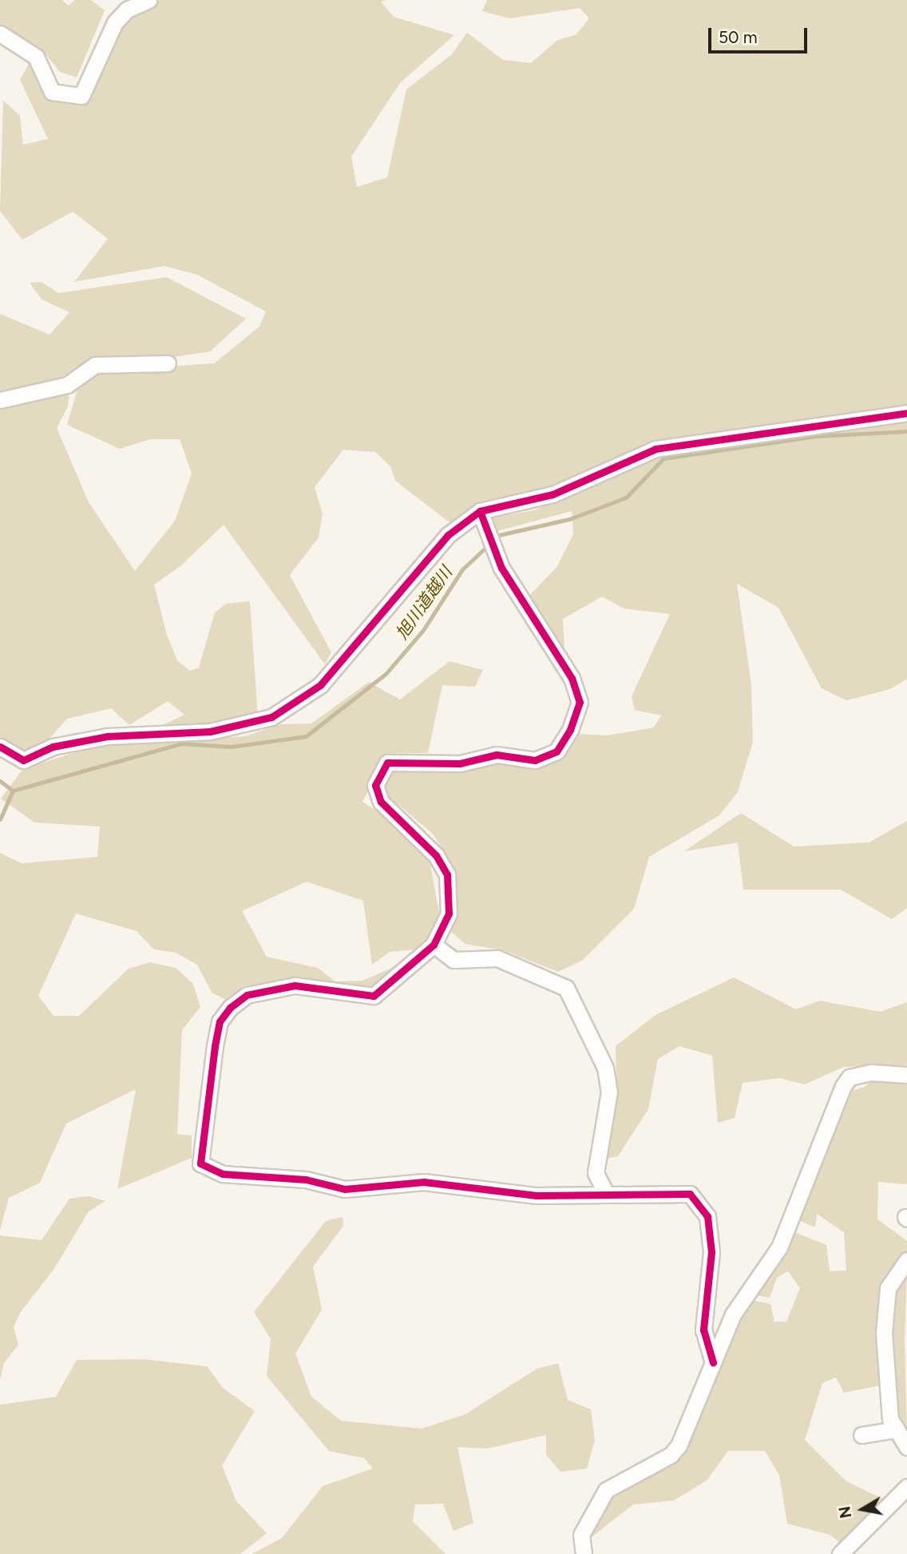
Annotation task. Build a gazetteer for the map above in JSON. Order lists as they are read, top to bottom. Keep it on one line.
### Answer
{"water":["旭川道越川"],"scale_bar":"50 m","north":"left"}
